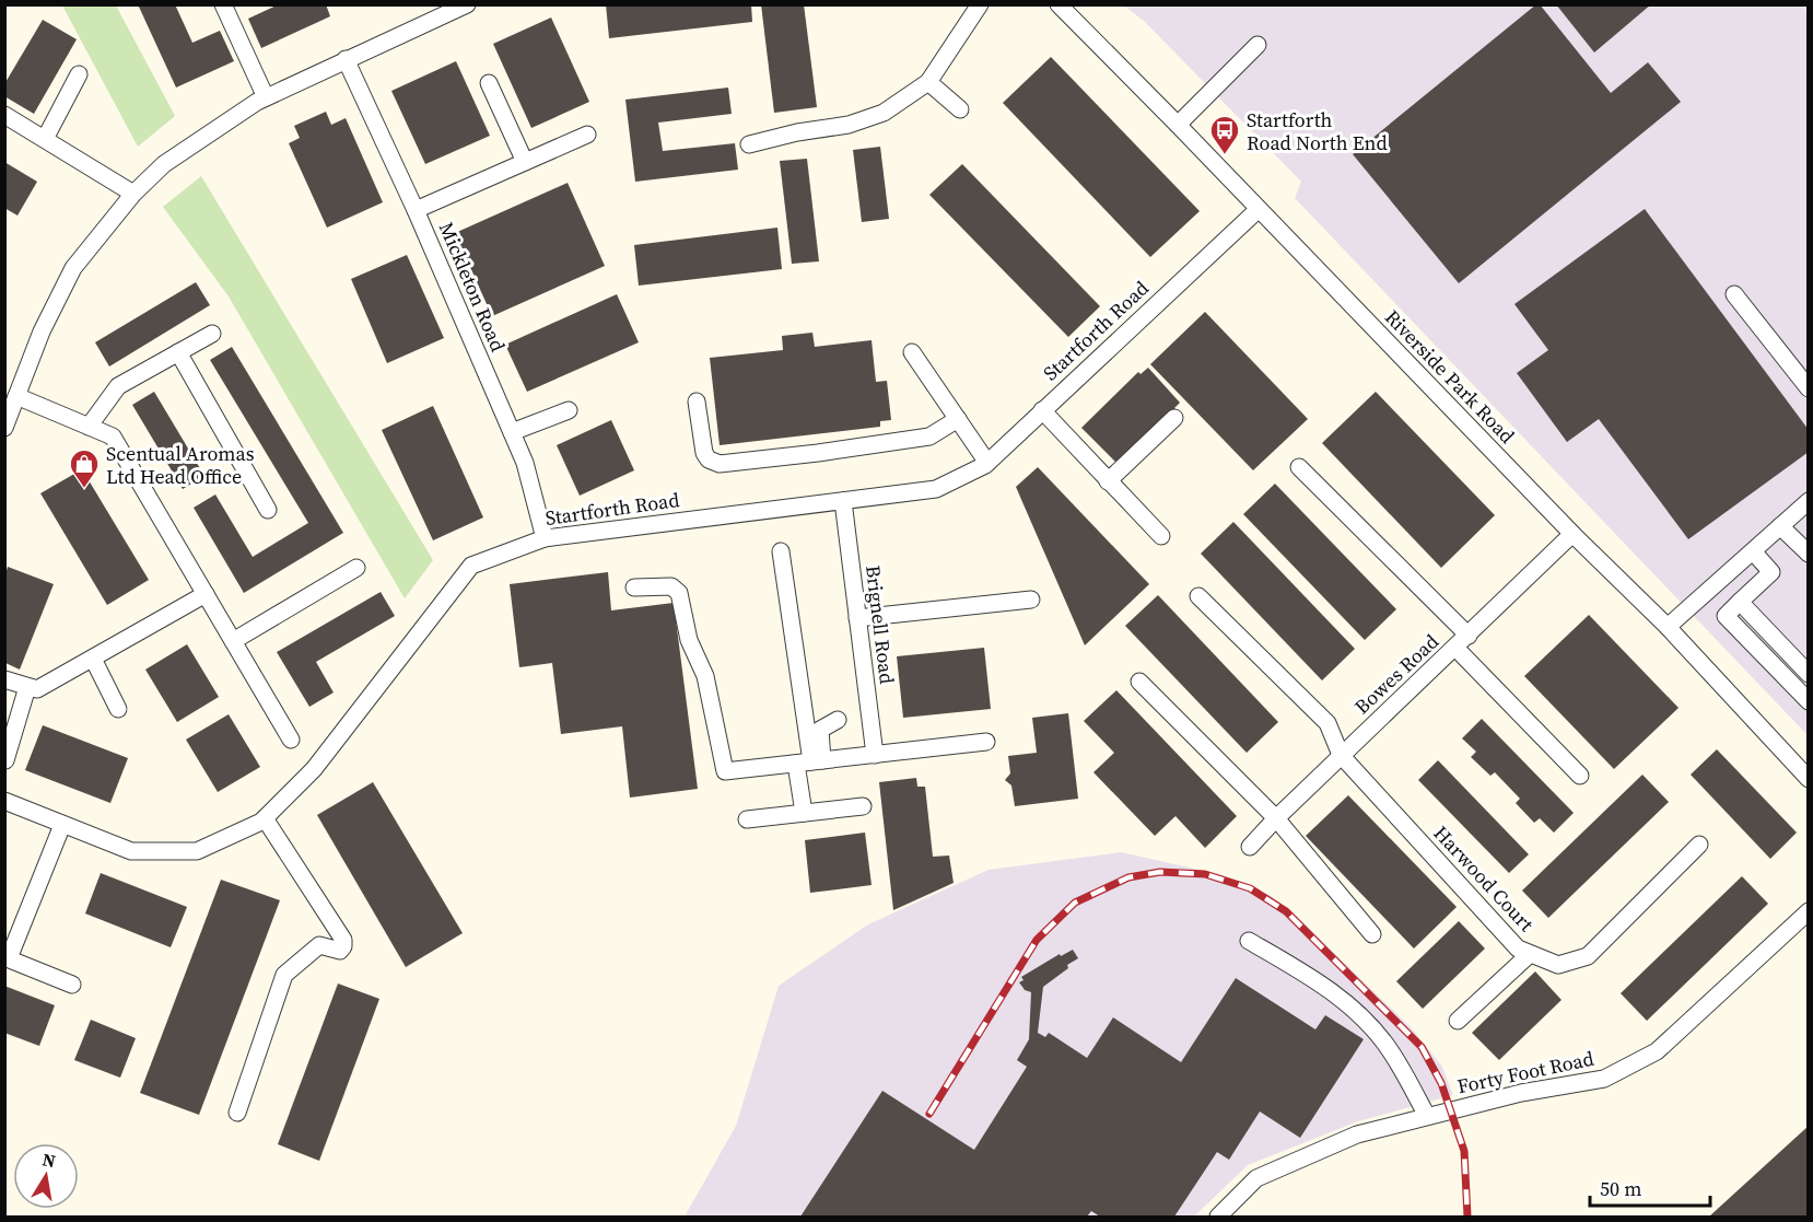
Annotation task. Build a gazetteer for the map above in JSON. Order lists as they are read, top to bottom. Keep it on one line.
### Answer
{"streets":{"street":["Mickleton Road","Startforth Road","Riverside Park Road","Brignell Road","Bowes Road","Harwood Court","Forty Foot Road"]},"crossings":[["Mickleton Road","Startforth Road"],["Startforth Road","Riverside Park Road"],["Startforth Road","Brignell Road"],["Riverside Park Road","Bowes Road"],["Bowes Road","Harwood Court"]],"places":{"bus stop":["Startforth Road North End"],"shop":["Scentual Aromas Ltd Head Office"]},"scale_bar":"50 m","north":"top"}
